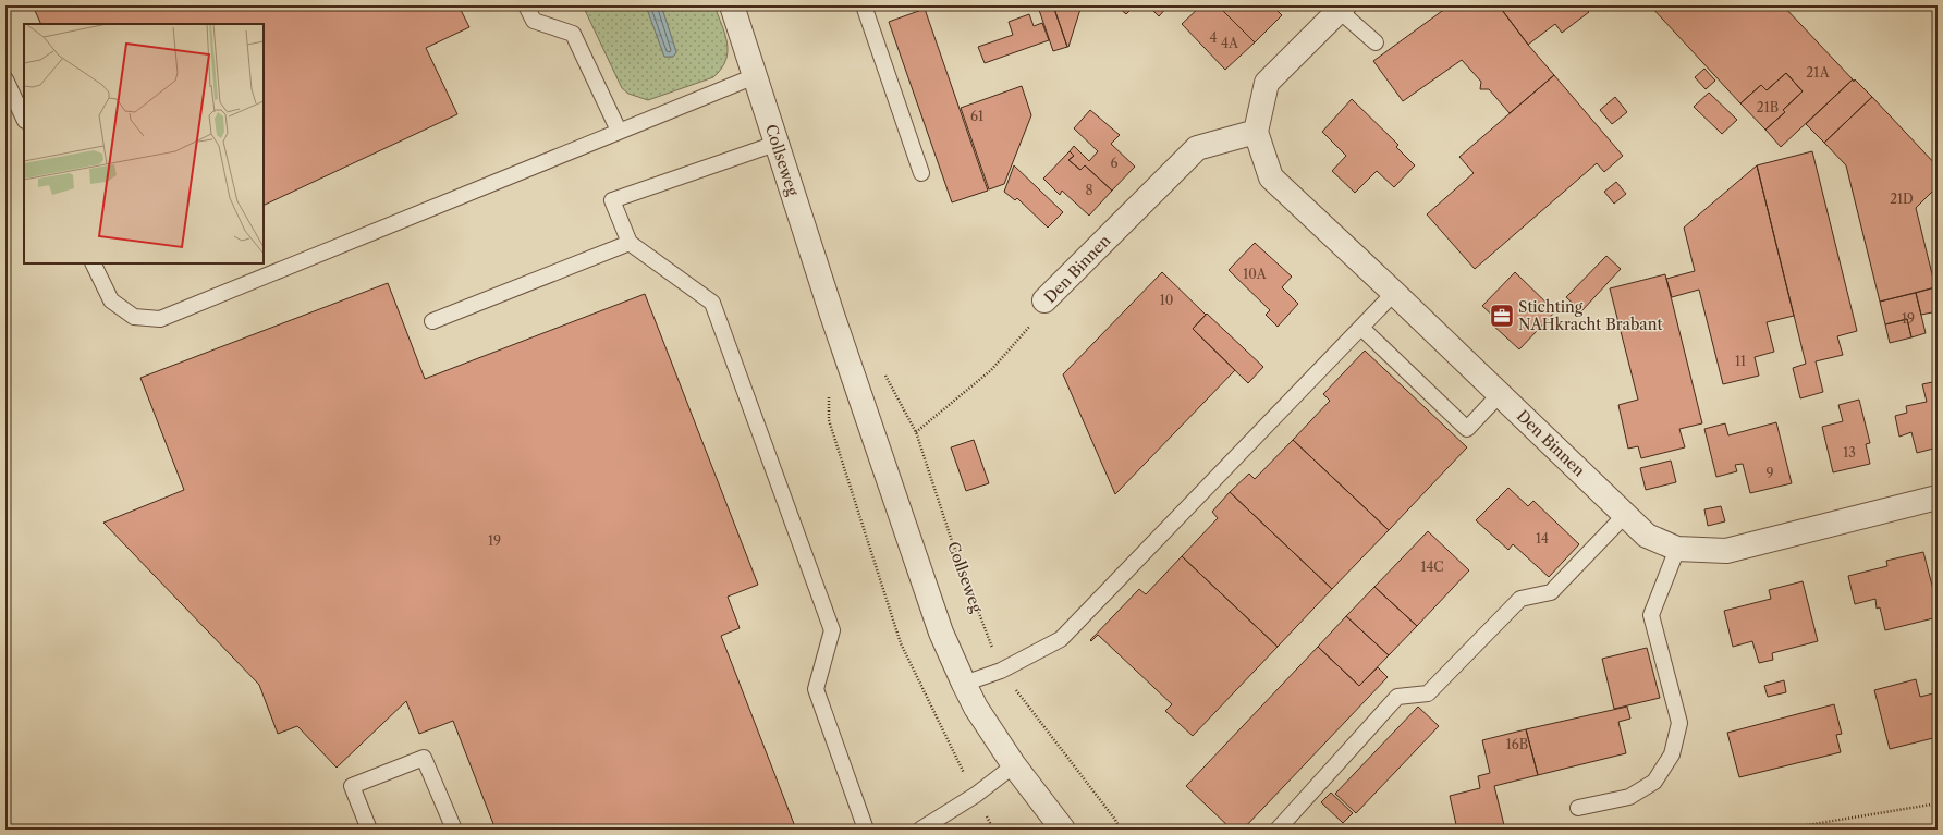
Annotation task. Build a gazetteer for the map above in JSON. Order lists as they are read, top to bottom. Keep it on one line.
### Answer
{"streets":{"street":["Collseweg","Den Binnen"]},"crossings":[["Collseweg","Den Binnen"]],"places":{"office":["Stichting NAHkracht Brabant"]},"house_numbers":["4","4A","21A","21B","61","6","8","21D","10A","10","19","11","13","9","14","19","14C","16B"]}
